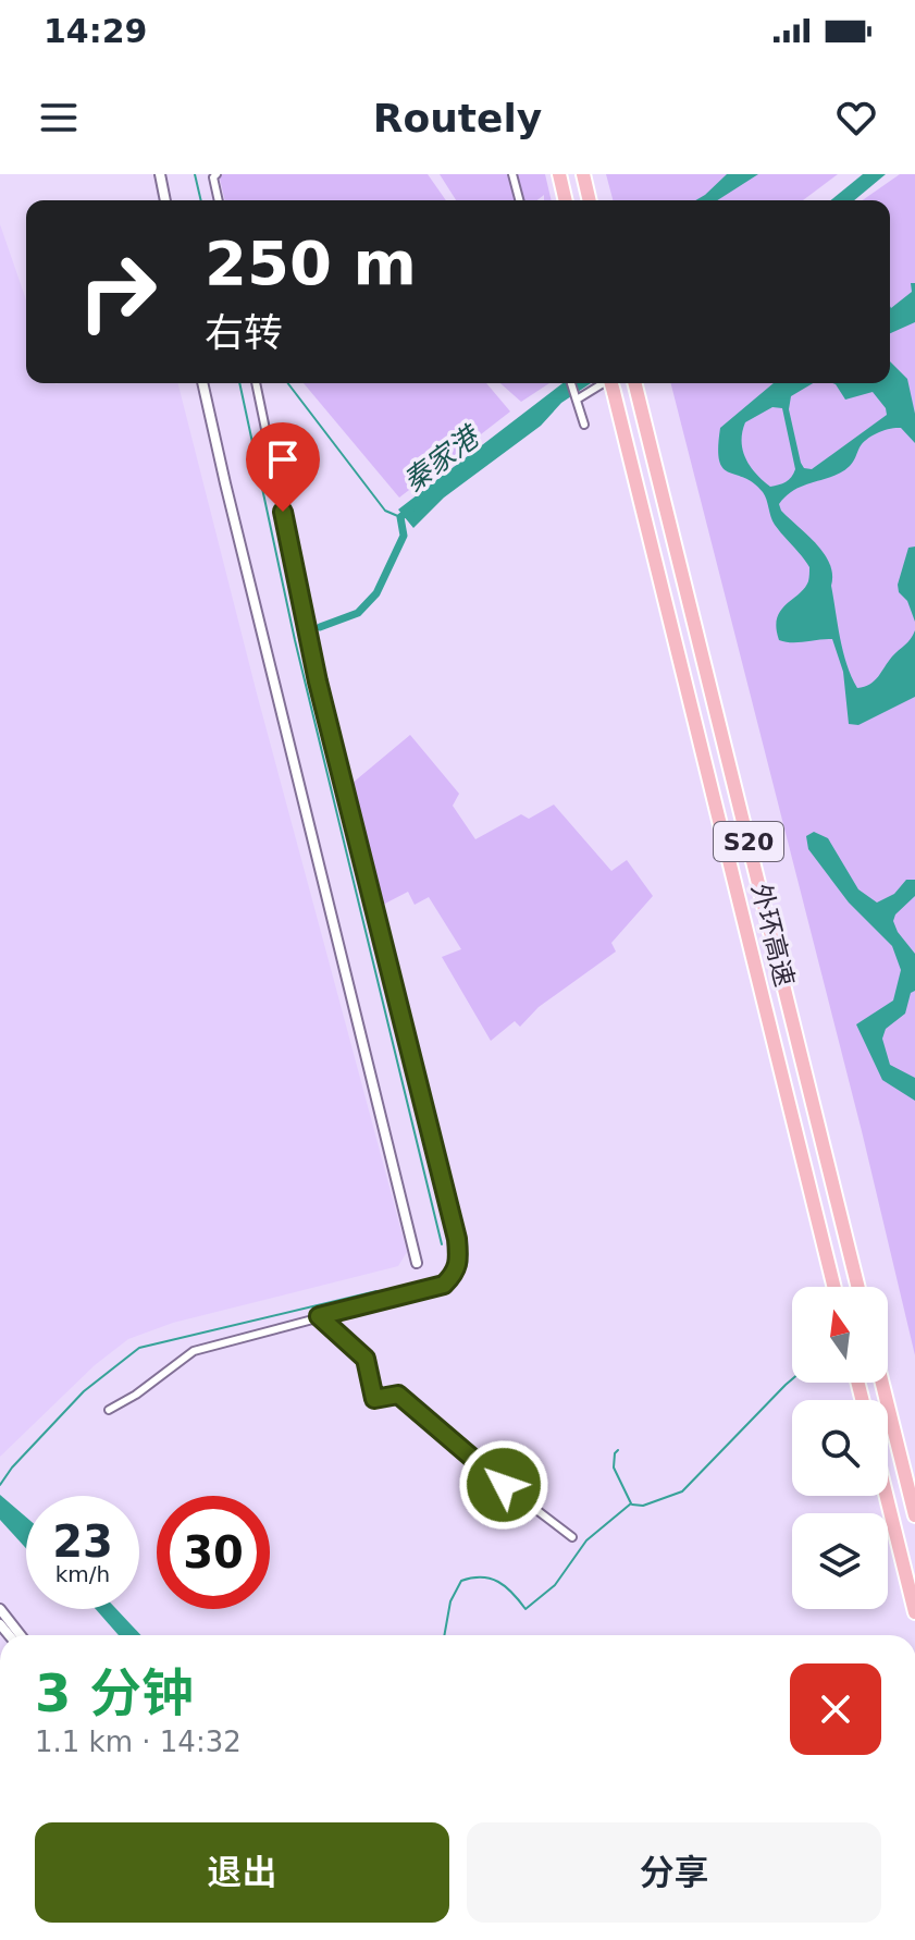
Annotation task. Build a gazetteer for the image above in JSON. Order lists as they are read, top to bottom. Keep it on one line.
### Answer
{"streets":{"highway":["S20","外环高速"]},"water":["秦家港"],"north":"top","page":{"status":"14:29","header":"Routely","turn":["250 m","右转"],"speed":"23 km/h","limit":"30","heading":["3 分钟","1.1 km · 14:32"],"buttons":["退出","分享"]}}
